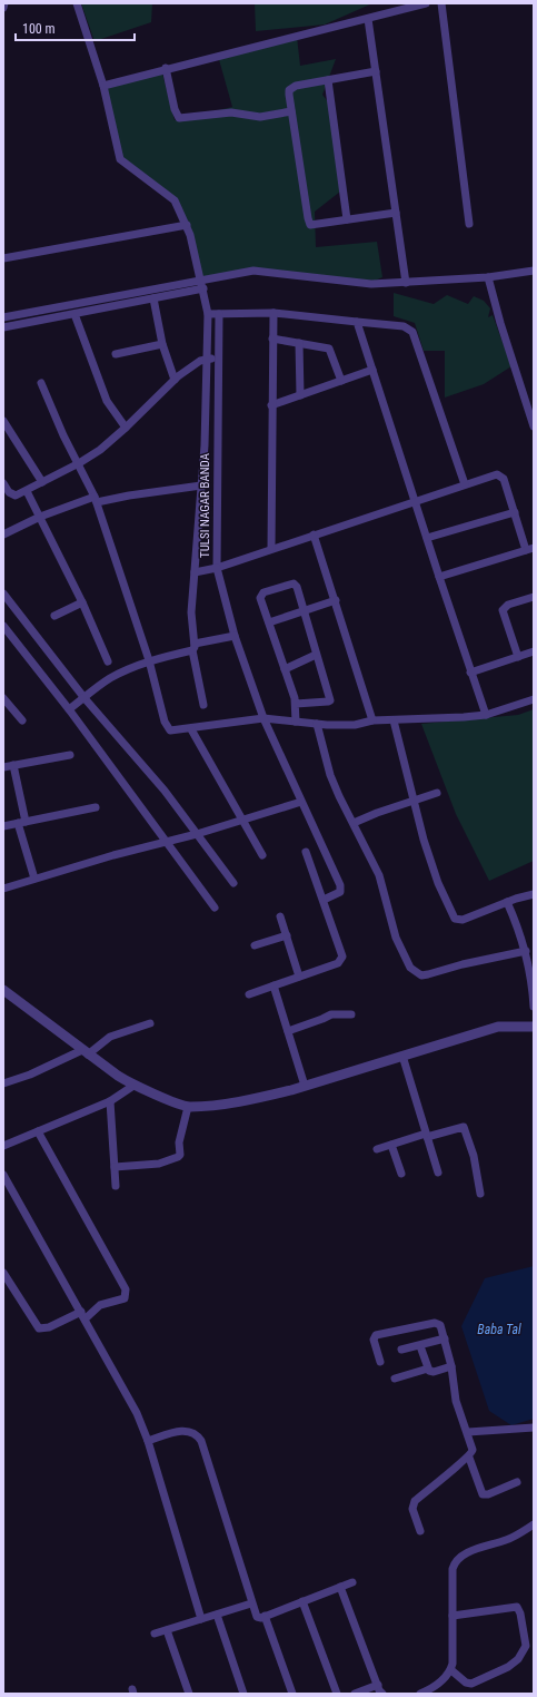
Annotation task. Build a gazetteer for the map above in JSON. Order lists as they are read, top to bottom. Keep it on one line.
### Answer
{"streets":{"street":["TULSI NAGAR BANDA"]},"water":["Baba Tal"],"scale_bar":"100 m"}
